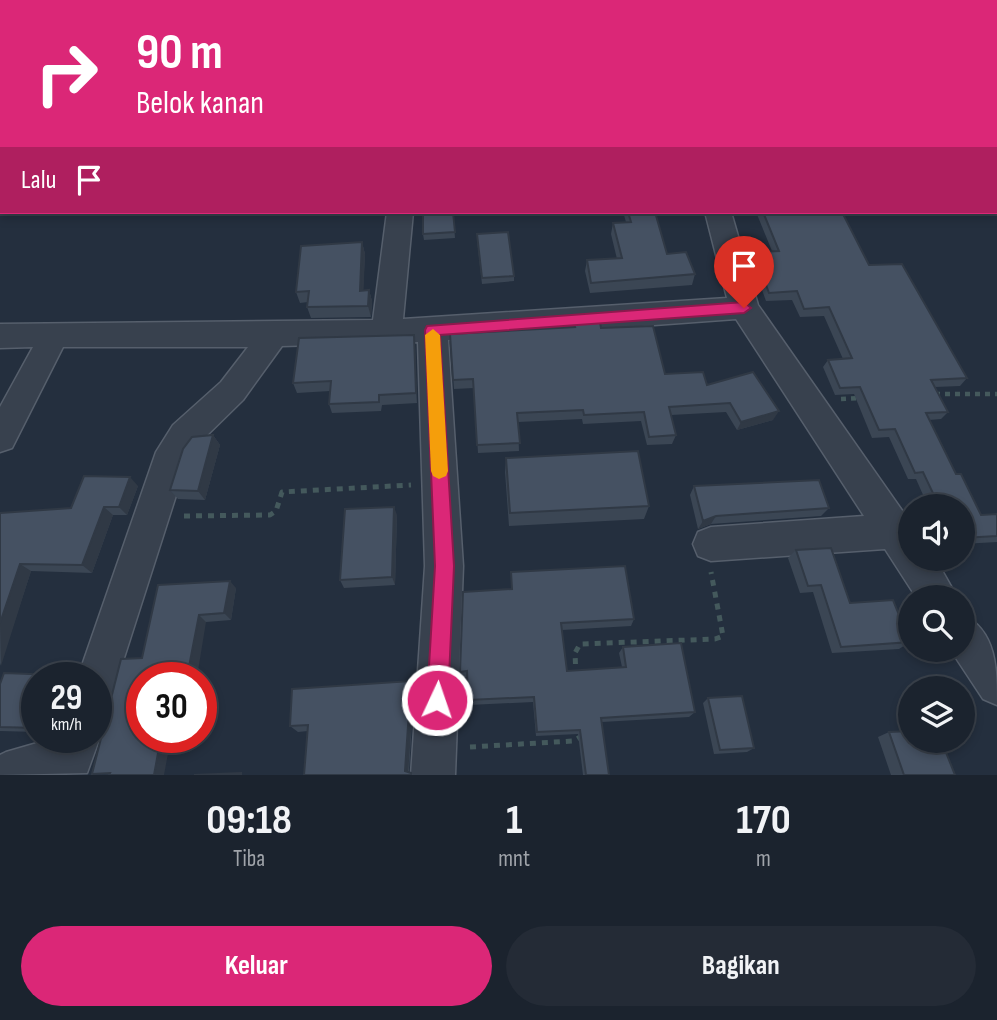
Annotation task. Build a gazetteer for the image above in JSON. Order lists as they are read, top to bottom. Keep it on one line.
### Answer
{"page":{"turn":["90 m","Belok kanan"],"then":"Lalu","speed":"29 km/h","limit":"30","eta":["09:18","Tiba","1","mnt","170","m"],"buttons":["Keluar","Bagikan"]}}
